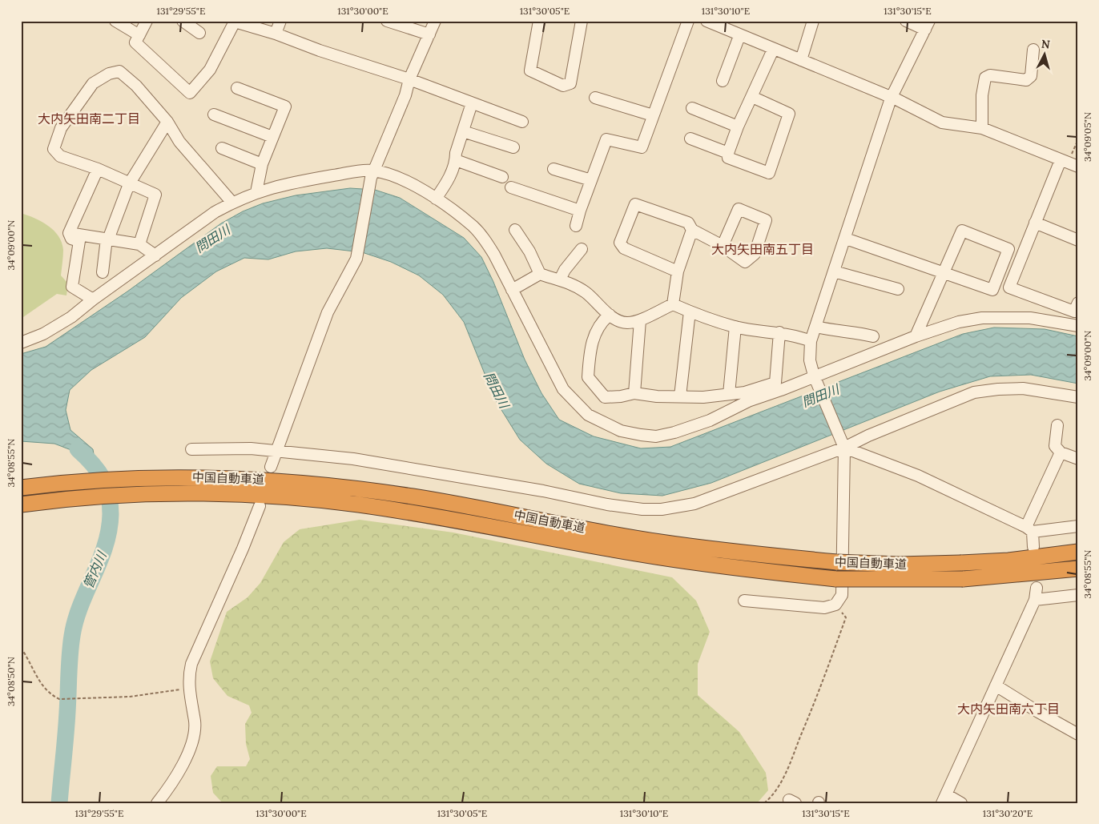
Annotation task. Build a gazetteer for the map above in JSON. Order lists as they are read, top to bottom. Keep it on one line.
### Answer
{"streets":{"highway":["中国自動車道"]},"districts":["大内矢田南二丁目","大内矢田南五丁目","大内矢田南六丁目"],"water":["問田川","管内川"],"north":"top","coordinates":["131°29'55\"E","131°30'00\"E","131°30'05\"E","131°30'10\"E","131°30'15\"E","34°09'05\"N","34°09'00\"N","34°08'55\"N","34°08'50\"N","131°30'20\"E"]}
